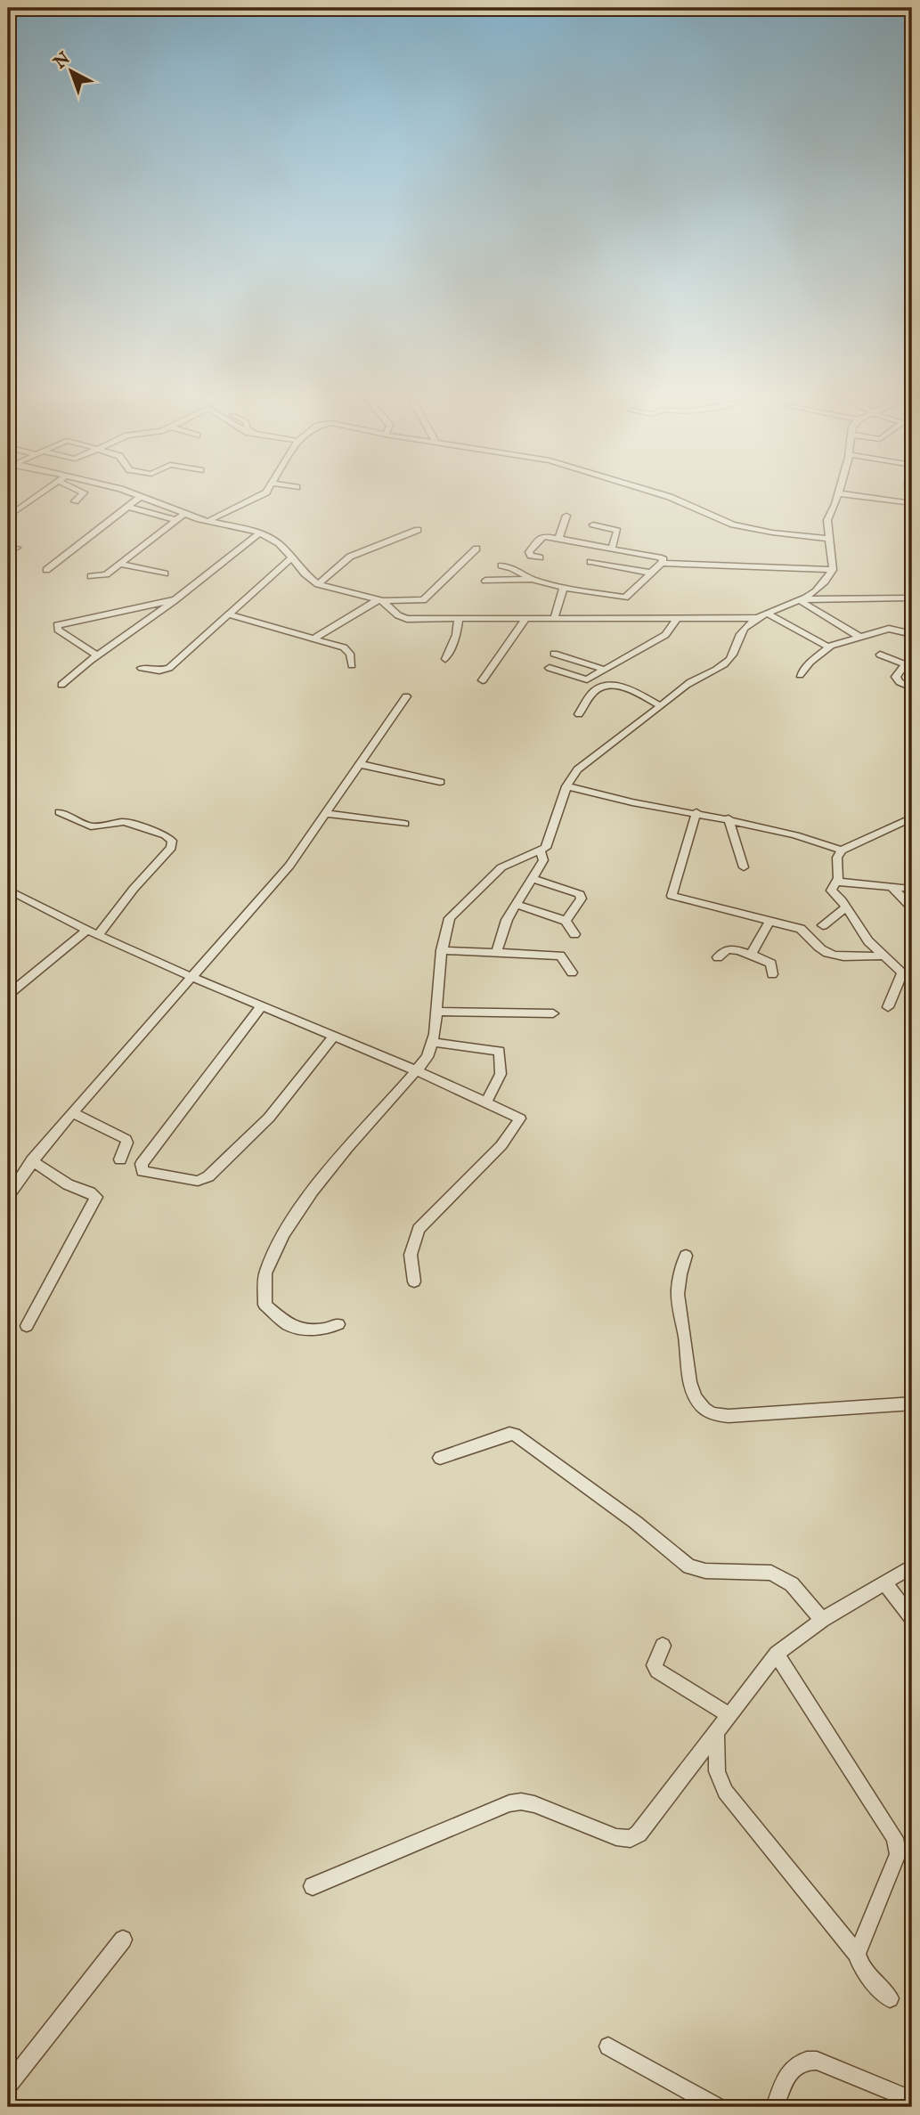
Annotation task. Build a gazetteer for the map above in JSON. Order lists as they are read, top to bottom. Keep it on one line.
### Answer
{"north":"top left"}
